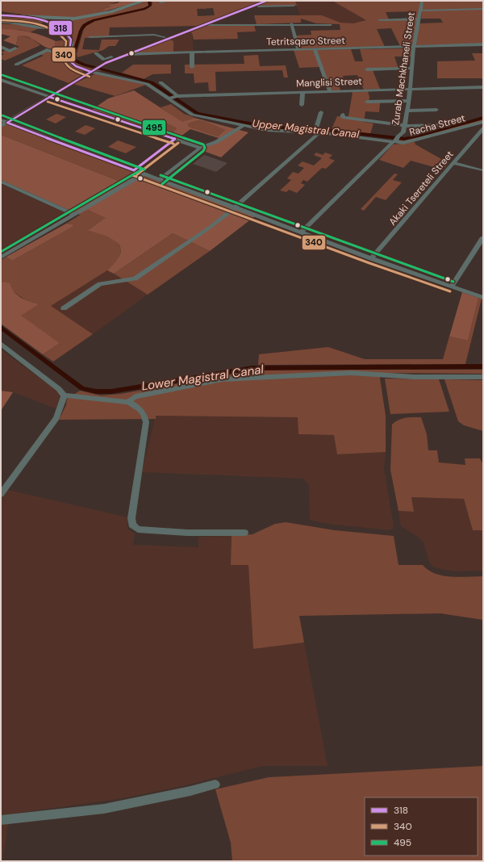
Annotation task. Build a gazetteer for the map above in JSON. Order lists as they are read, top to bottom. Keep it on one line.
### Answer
{"streets":{"street":["Tetritsqaro Street","Zurab Machkhaneli Street","Manglisi Street","Racha Street","Akaki Tsereteli Street"]},"crossings":[["Tetritsqaro Street","Zurab Machkhaneli Street"],["Zurab Machkhaneli Street","Manglisi Street"],["Zurab Machkhaneli Street","Racha Street"],["Manglisi Street","Racha Street"]],"water":["Upper Magistral Canal","Lower Magistral Canal"],"lines":["transit line 318","transit line 340","transit line 495"],"legend":["318","340","495"]}
